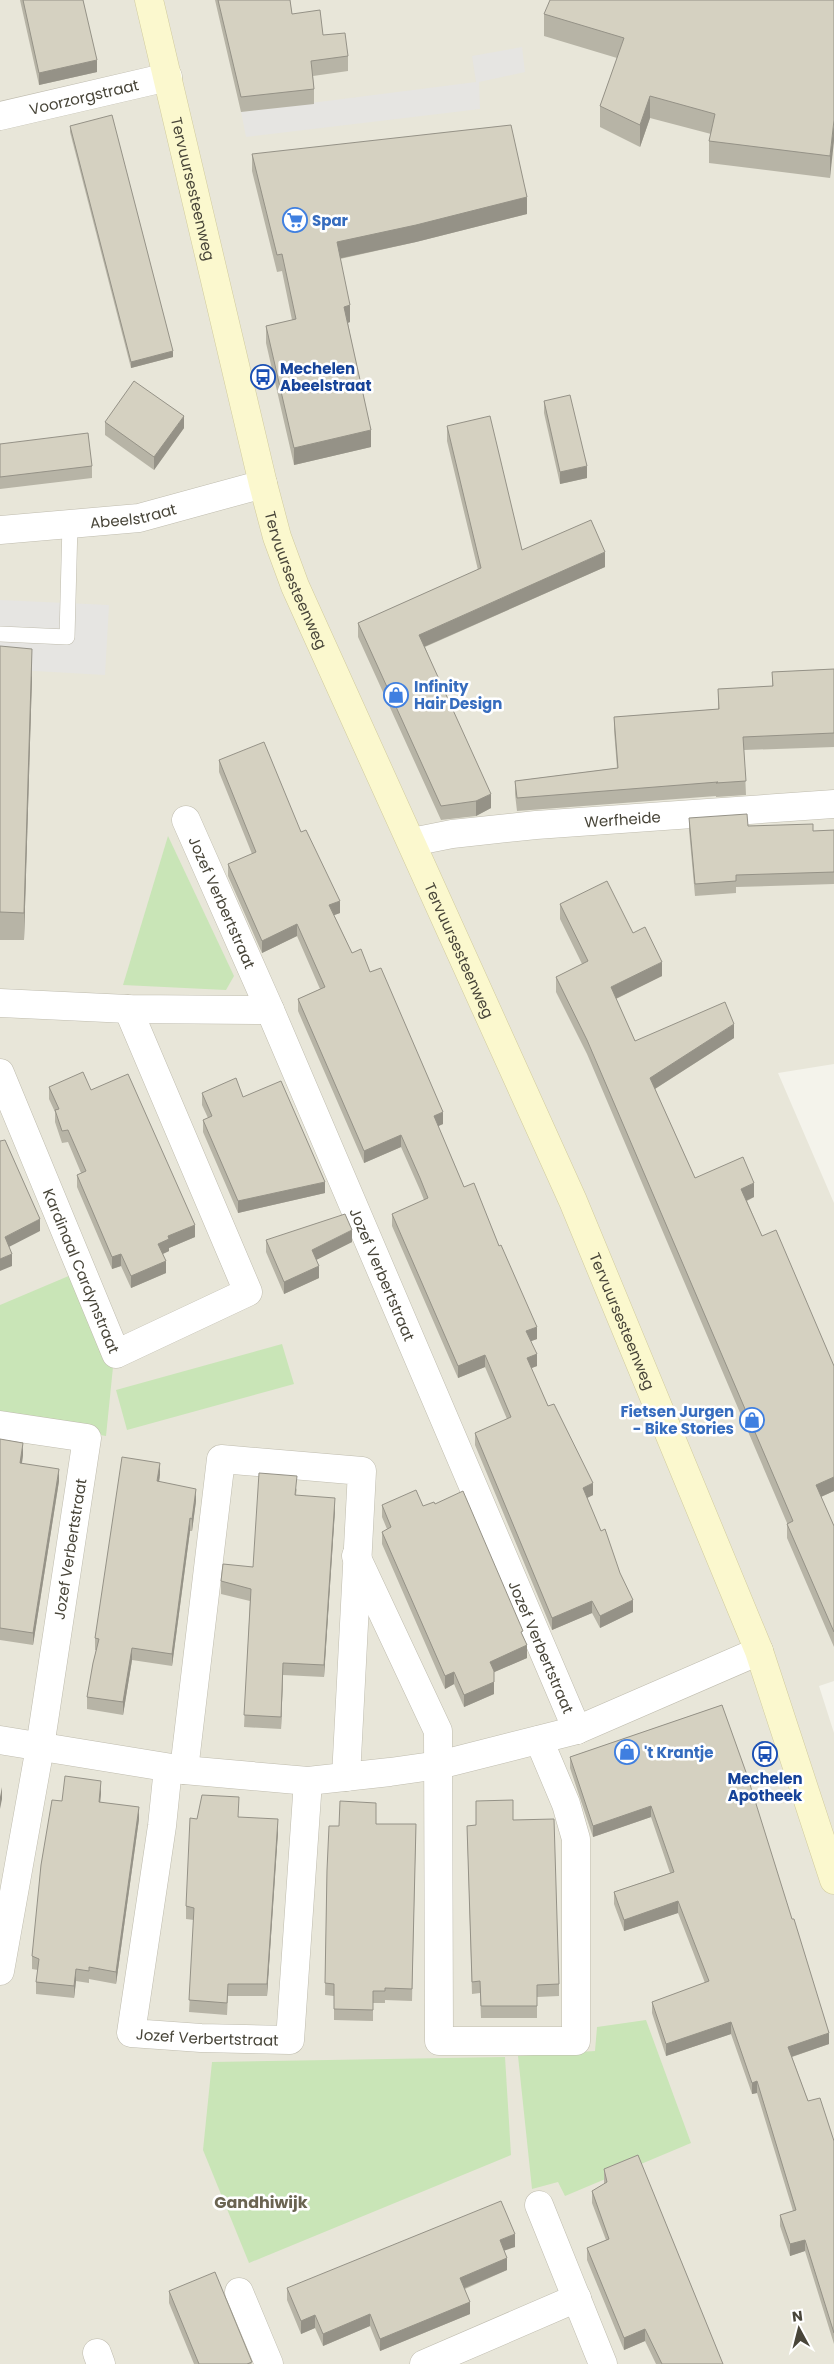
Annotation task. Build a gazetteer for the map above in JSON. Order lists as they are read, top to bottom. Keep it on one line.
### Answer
{"streets":{"street":["Voorzorgstraat","Tervuursesteenweg","Abeelstraat","Werfheide","Jozef Verbertstraat","Kardinaal Cardynstraat"]},"crossings":[["Voorzorgstraat","Tervuursesteenweg"],["Tervuursesteenweg","Abeelstraat"],["Tervuursesteenweg","Werfheide"],["Tervuursesteenweg","Jozef Verbertstraat"]],"districts":["Gandhiwijk"],"places":{"supermarket":["Spar"],"bus stop":["Mechelen Abeelstraat","Mechelen Apotheek"],"shop":["Infinity Hair Design","Fietsen Jurgen - Bike Stories","'t Krantje"]},"north":"top"}
